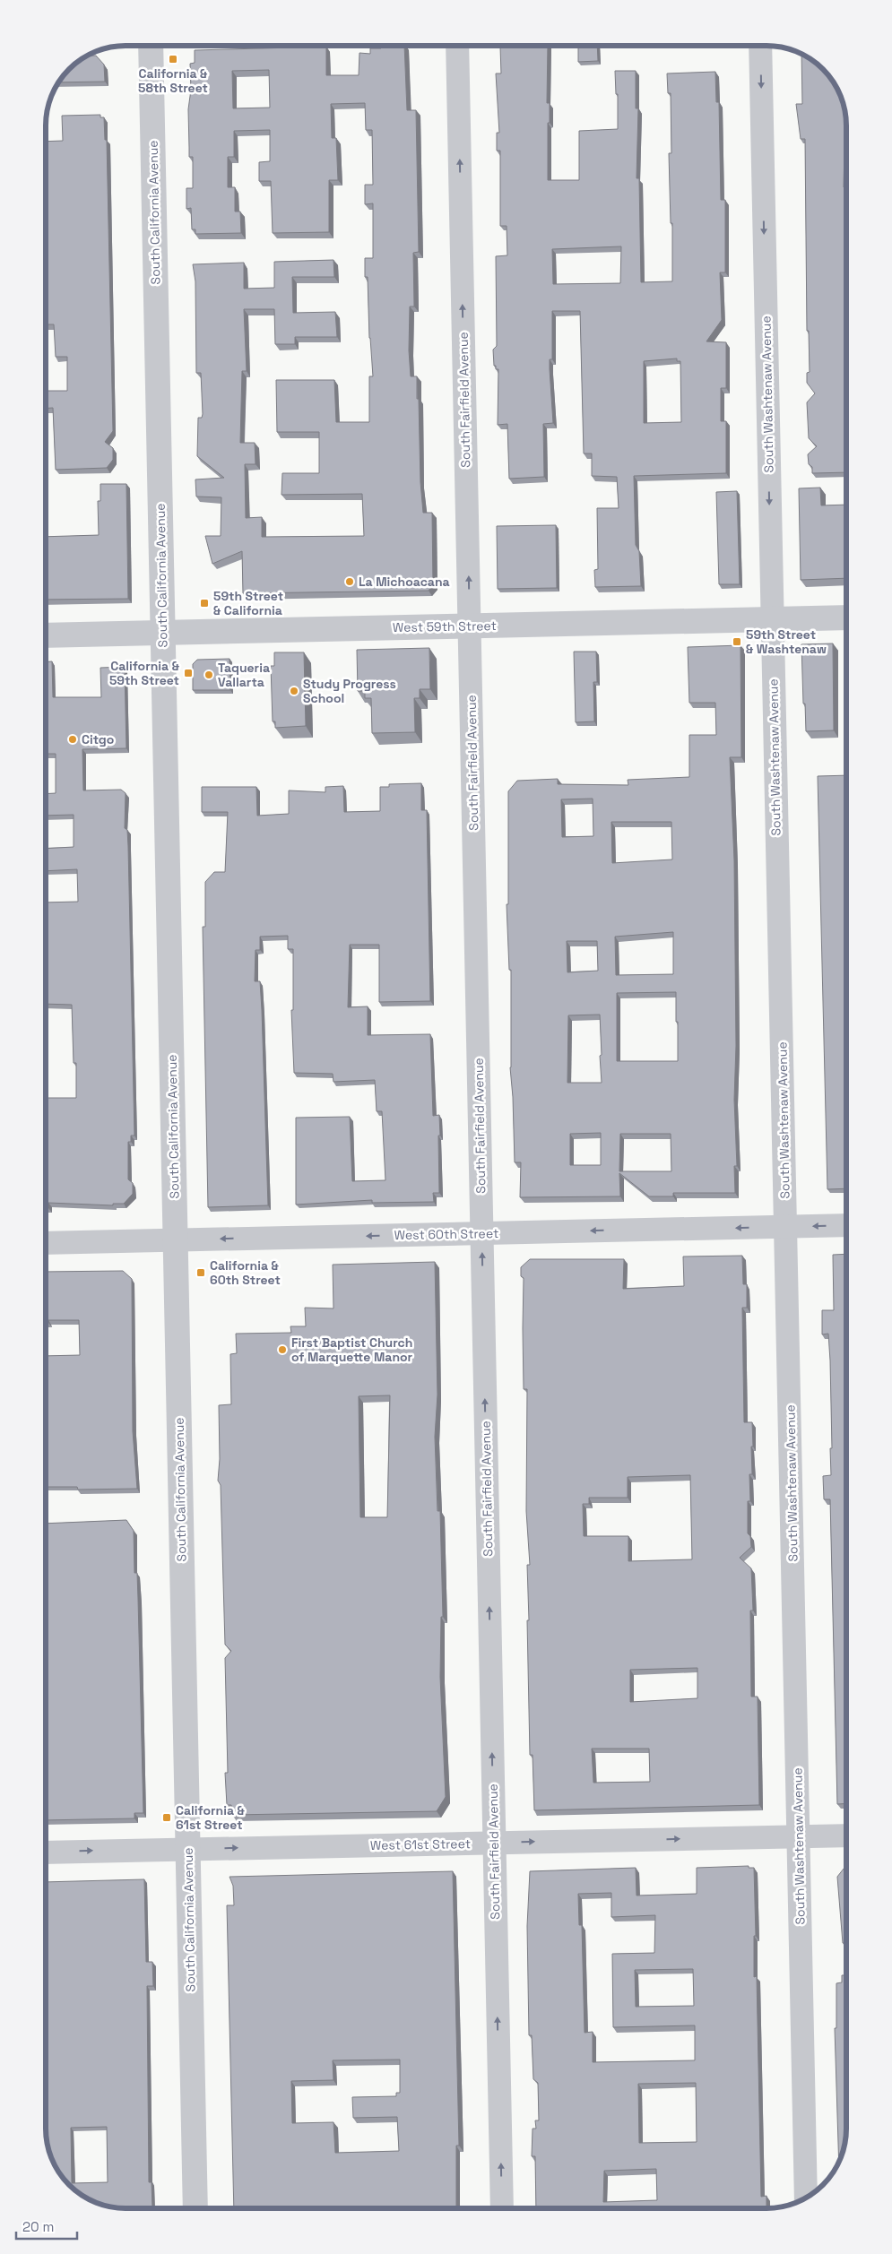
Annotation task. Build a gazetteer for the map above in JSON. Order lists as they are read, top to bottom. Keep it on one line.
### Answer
{"streets":{"street":["South California Avenue","South Washtenaw Avenue","South Fairfield Avenue","West 59th Street","West 60th Street","West 61st Street"]},"crossings":[["South California Avenue","West 59th Street"],["South California Avenue","West 60th Street"],["South California Avenue","West 61st Street"],["South Washtenaw Avenue","West 59th Street"],["South Washtenaw Avenue","West 60th Street"],["South Washtenaw Avenue","West 61st Street"],["South Fairfield Avenue","West 59th Street"],["South Fairfield Avenue","West 60th Street"],["South Fairfield Avenue","West 61st Street"]],"one_way":["South Fairfield Avenue","West 60th Street","West 61st Street"],"places":{"transit":["California & 58th Street","59th Street & California","59th Street & Washtenaw","California & 59th Street","California & 60th Street","California & 61st Street"],"other":["La Michoacana","Taqueria Vallarta","Study Progress School","Citgo","First Baptist Church of Marquette Manor"]},"scale_bar":"20 m"}
